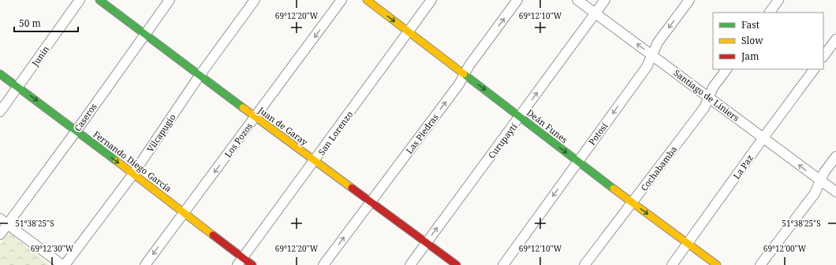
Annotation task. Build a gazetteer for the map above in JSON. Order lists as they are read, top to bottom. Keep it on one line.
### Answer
{"streets":{"street":["Junin","Santiago de Liniers","Caseros","Juan de Garay","Deán Funes","Vilcapugio","San Lorenzo","Las Piedras","Potosí","Los Pozos","Curupaytí","Fernando Diego García","La Paz","Cochabamba"]},"crossings":[["Junin","Fernando Diego García"],["Santiago de Liniers","Potosí"],["Santiago de Liniers","Curupaytí"],["Santiago de Liniers","La Paz"],["Santiago de Liniers","Cochabamba"],["Caseros","Juan de Garay"],["Caseros","Fernando Diego García"],["Juan de Garay","Vilcapugio"],["Juan de Garay","San Lorenzo"],["Juan de Garay","Las Piedras"],["Juan de Garay","Los Pozos"],["Juan de Garay","Curupaytí"],["Deán Funes","San Lorenzo"],["Deán Funes","Las Piedras"],["Deán Funes","Potosí"],["Deán Funes","Curupaytí"],["Deán Funes","La Paz"],["Deán Funes","Cochabamba"],["Vilcapugio","Fernando Diego García"],["San Lorenzo","Fernando Diego García"],["Los Pozos","Fernando Diego García"]],"one_way":["Santiago de Liniers","Deán Funes","Las Piedras","Potosí","Los Pozos","Curupaytí","Fernando Diego García"],"legend":["Fast","Slow","Jam"],"scale_bar":"50 m","coordinates":["69°12'20\"W","69°12'10\"W","51°38'25\"S","69°12'30\"W","69°12'00\"W"]}
